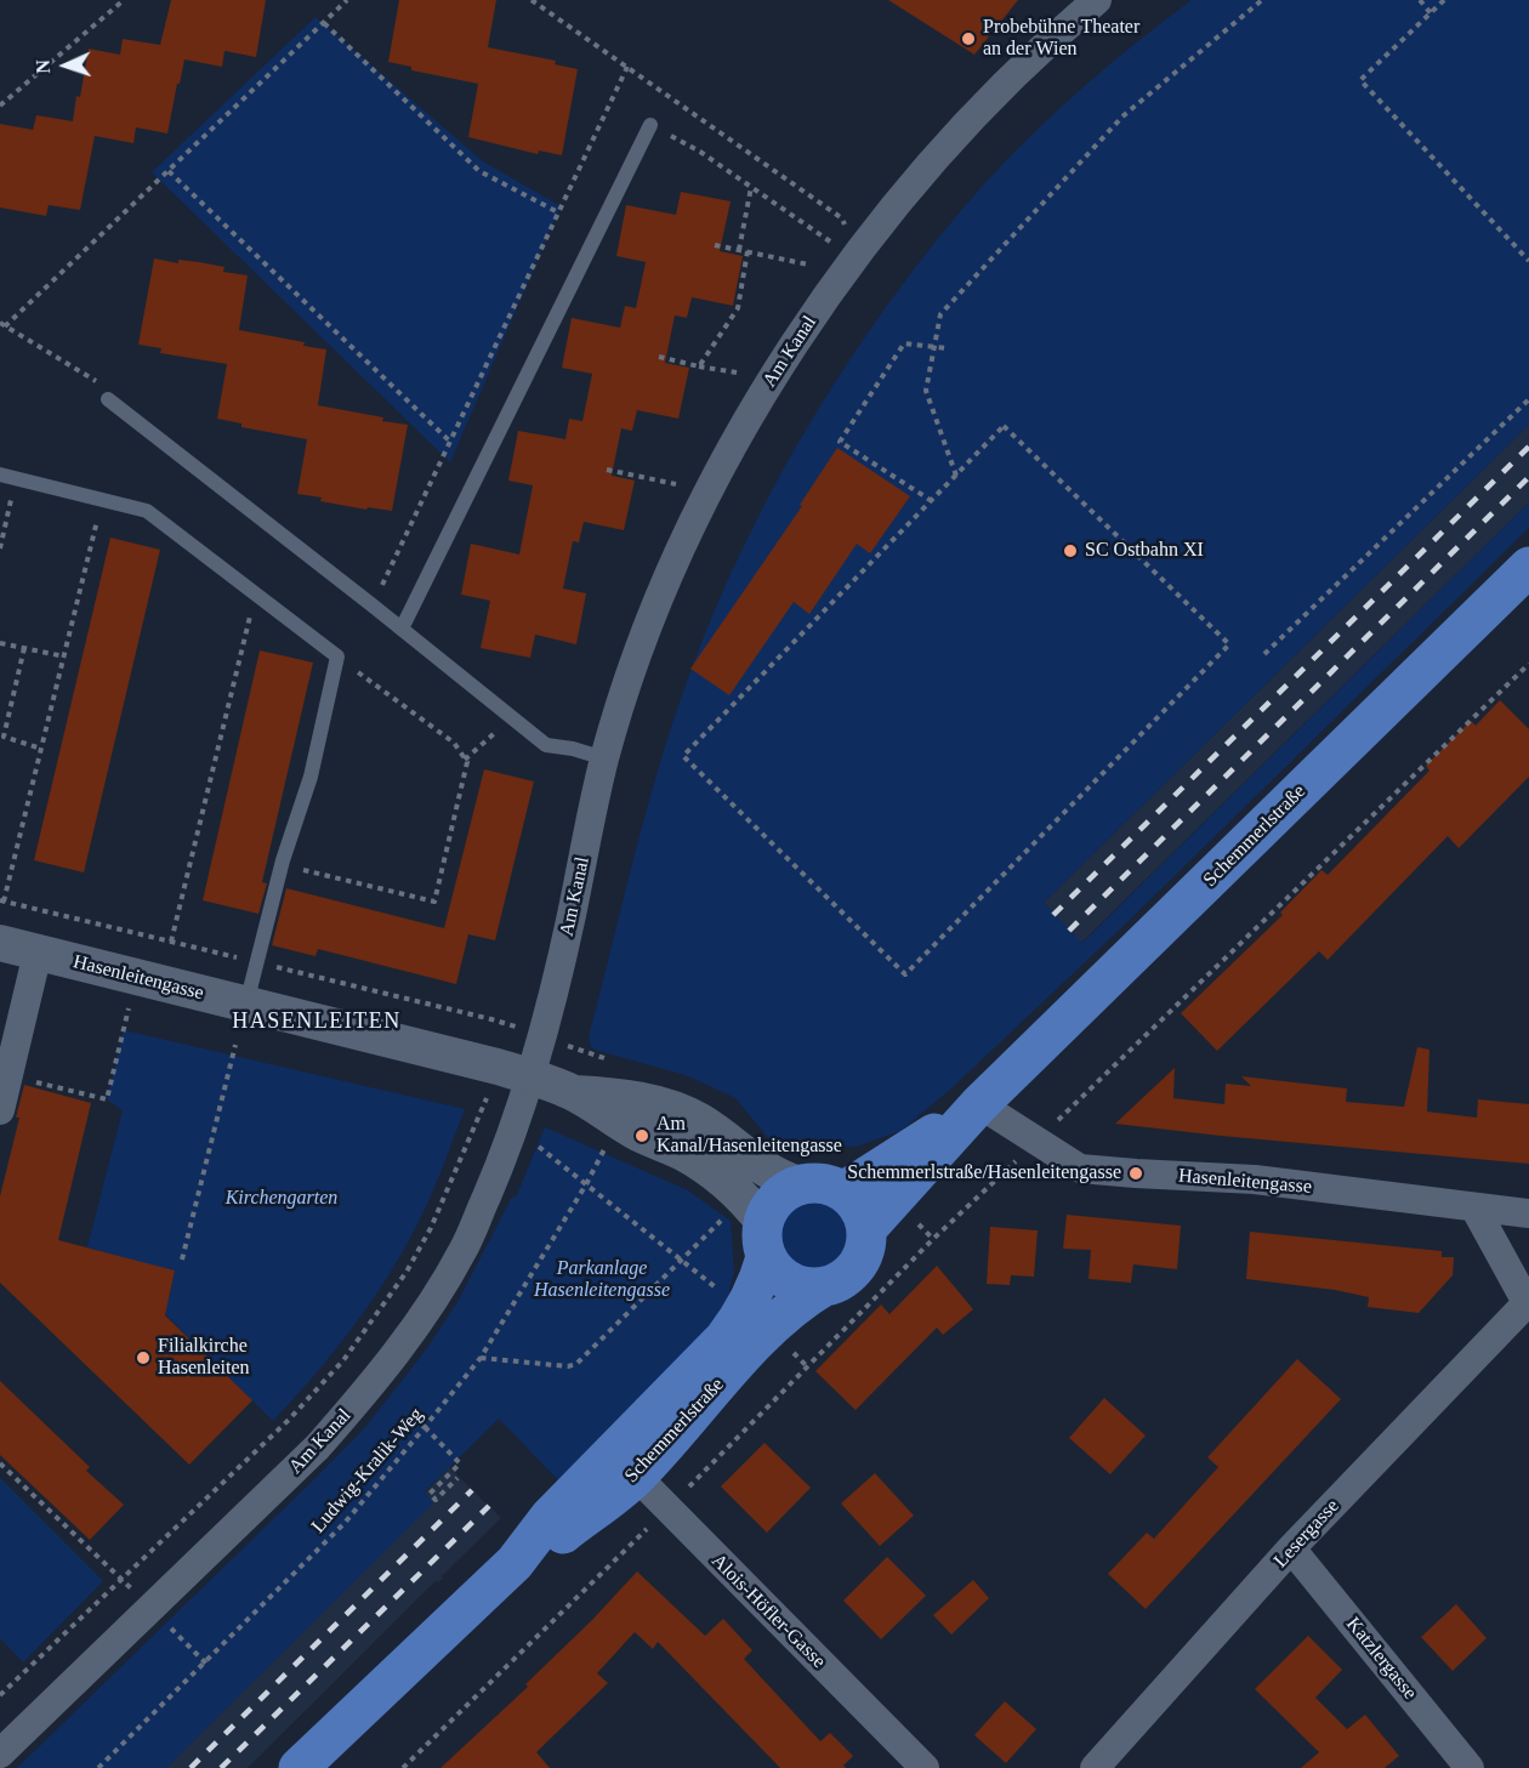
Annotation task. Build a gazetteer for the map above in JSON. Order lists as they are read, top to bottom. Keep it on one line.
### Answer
{"streets":{"main road":["Schemmerlstraße"],"street":["Am Kanal","Hasenleitengasse","Lesergasse","Alois-Höfler-Gasse","Katzlergasse"],"path":["Ludwig-Kralik-Weg"]},"crossings":[["Am Kanal","Hasenleitengasse"],["Schemmerlstraße","Hasenleitengasse"],["Schemmerlstraße","Alois-Höfler-Gasse"],["Lesergasse","Katzlergasse"]],"districts":["HASENLEITEN"],"parks":["Kirchengarten","Parkanlage Hasenleitengasse"],"places":["Probebühne Theater an der Wien","SC Ostbahn XI","Am Kanal/Hasenleitengasse","Schemmerlstraße/Hasenleitengasse","Filialkirche Hasenleiten"],"north":"left"}
